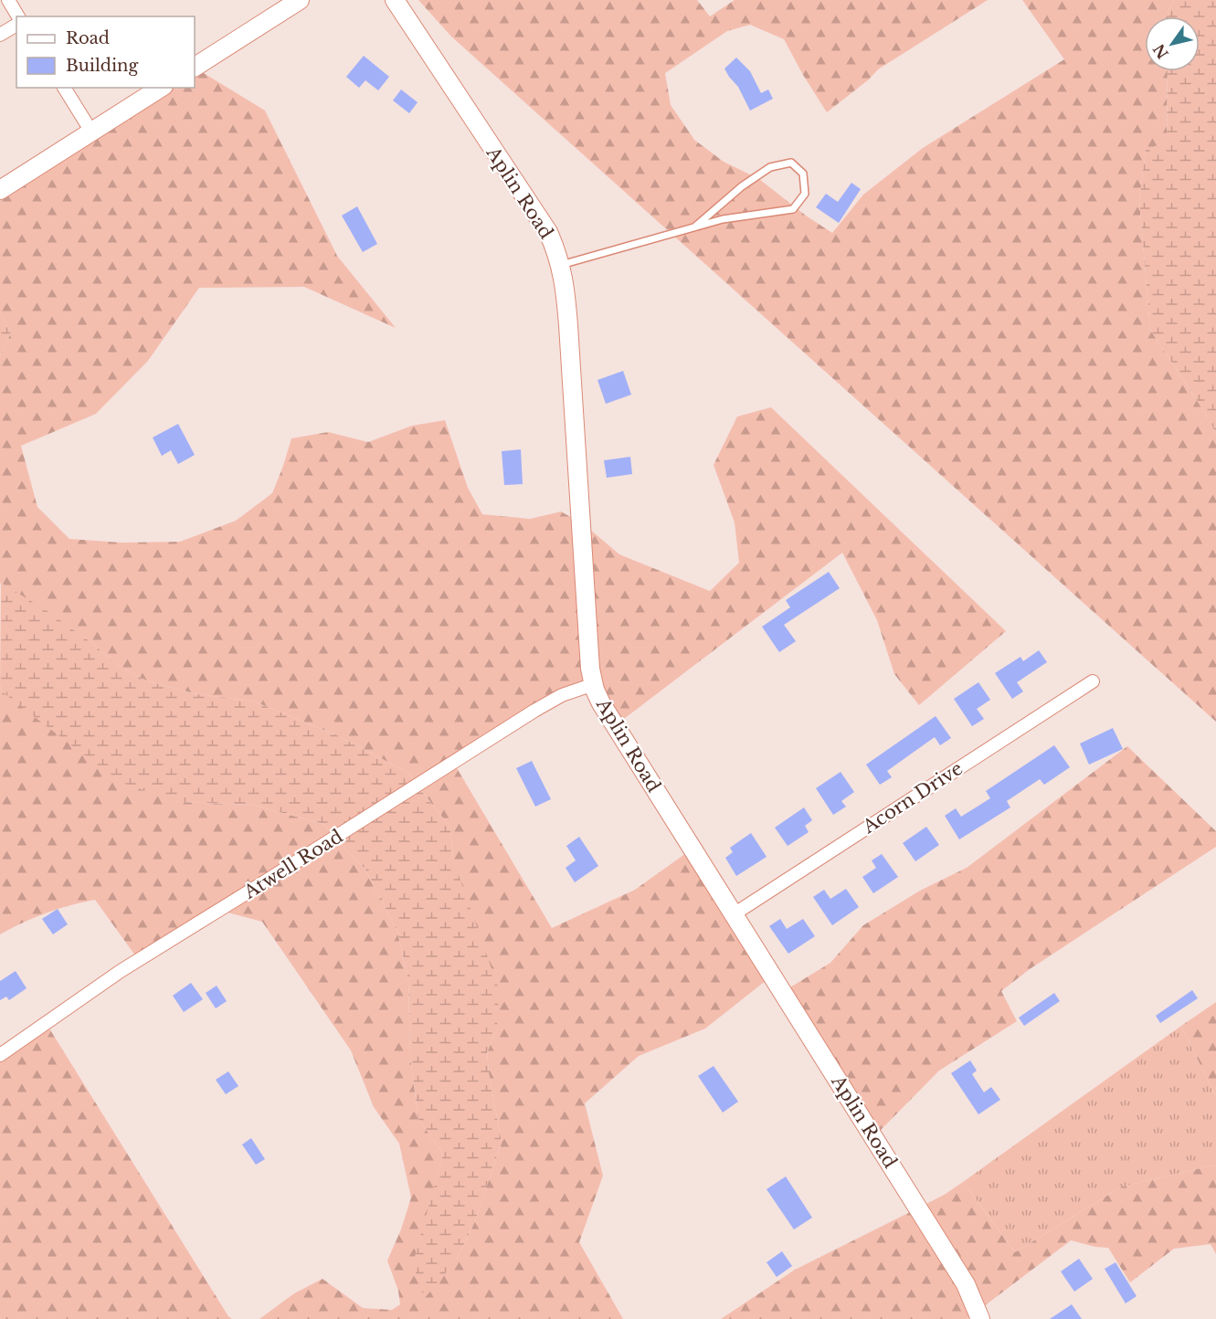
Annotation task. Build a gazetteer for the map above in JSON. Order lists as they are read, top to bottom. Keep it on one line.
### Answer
{"streets":{"street":["Aplin Road","Acorn Drive","Atwell Road"]},"crossings":[["Aplin Road","Acorn Drive"],["Aplin Road","Atwell Road"]],"legend":["Road","Building"],"north":"bottom left"}
